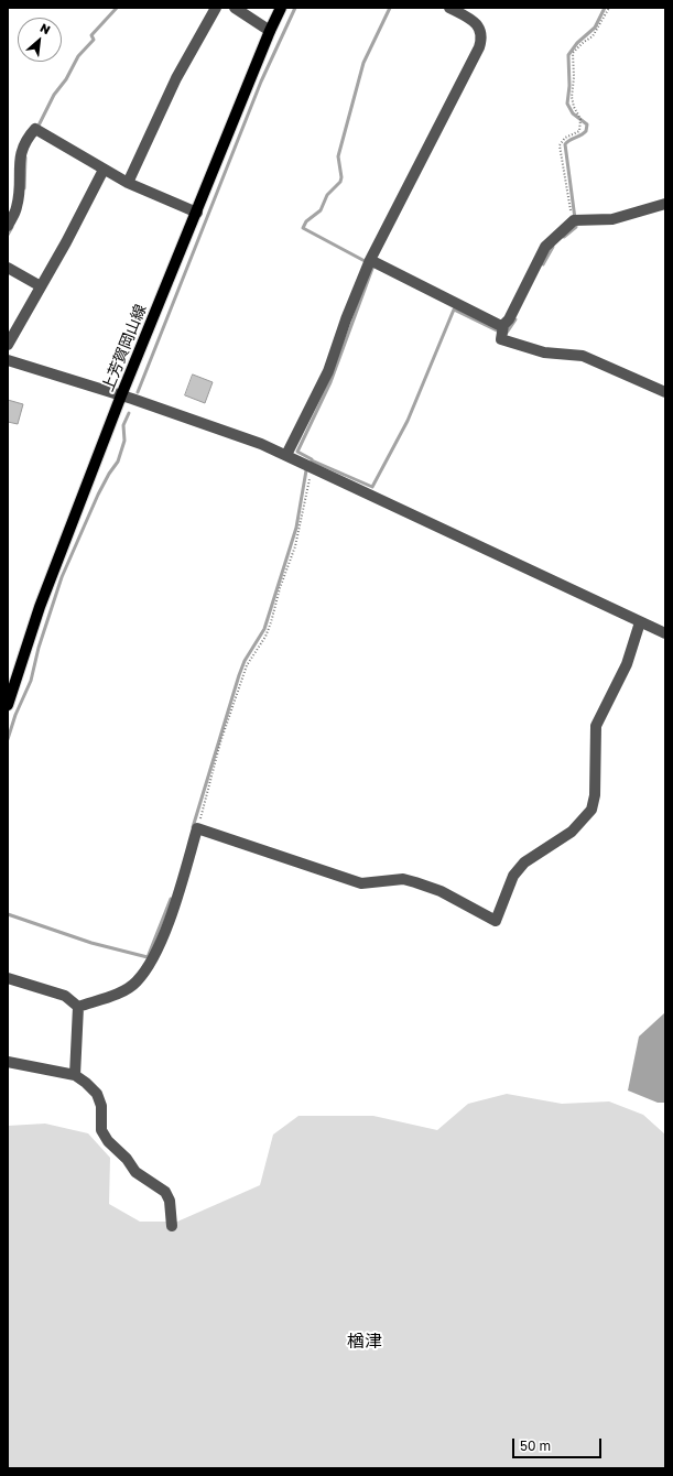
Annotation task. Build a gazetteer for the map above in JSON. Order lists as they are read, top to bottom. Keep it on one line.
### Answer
{"streets":{"main road":["上芳賀岡山線"]},"districts":["楢津"],"scale_bar":"50 m","north":"top right"}
